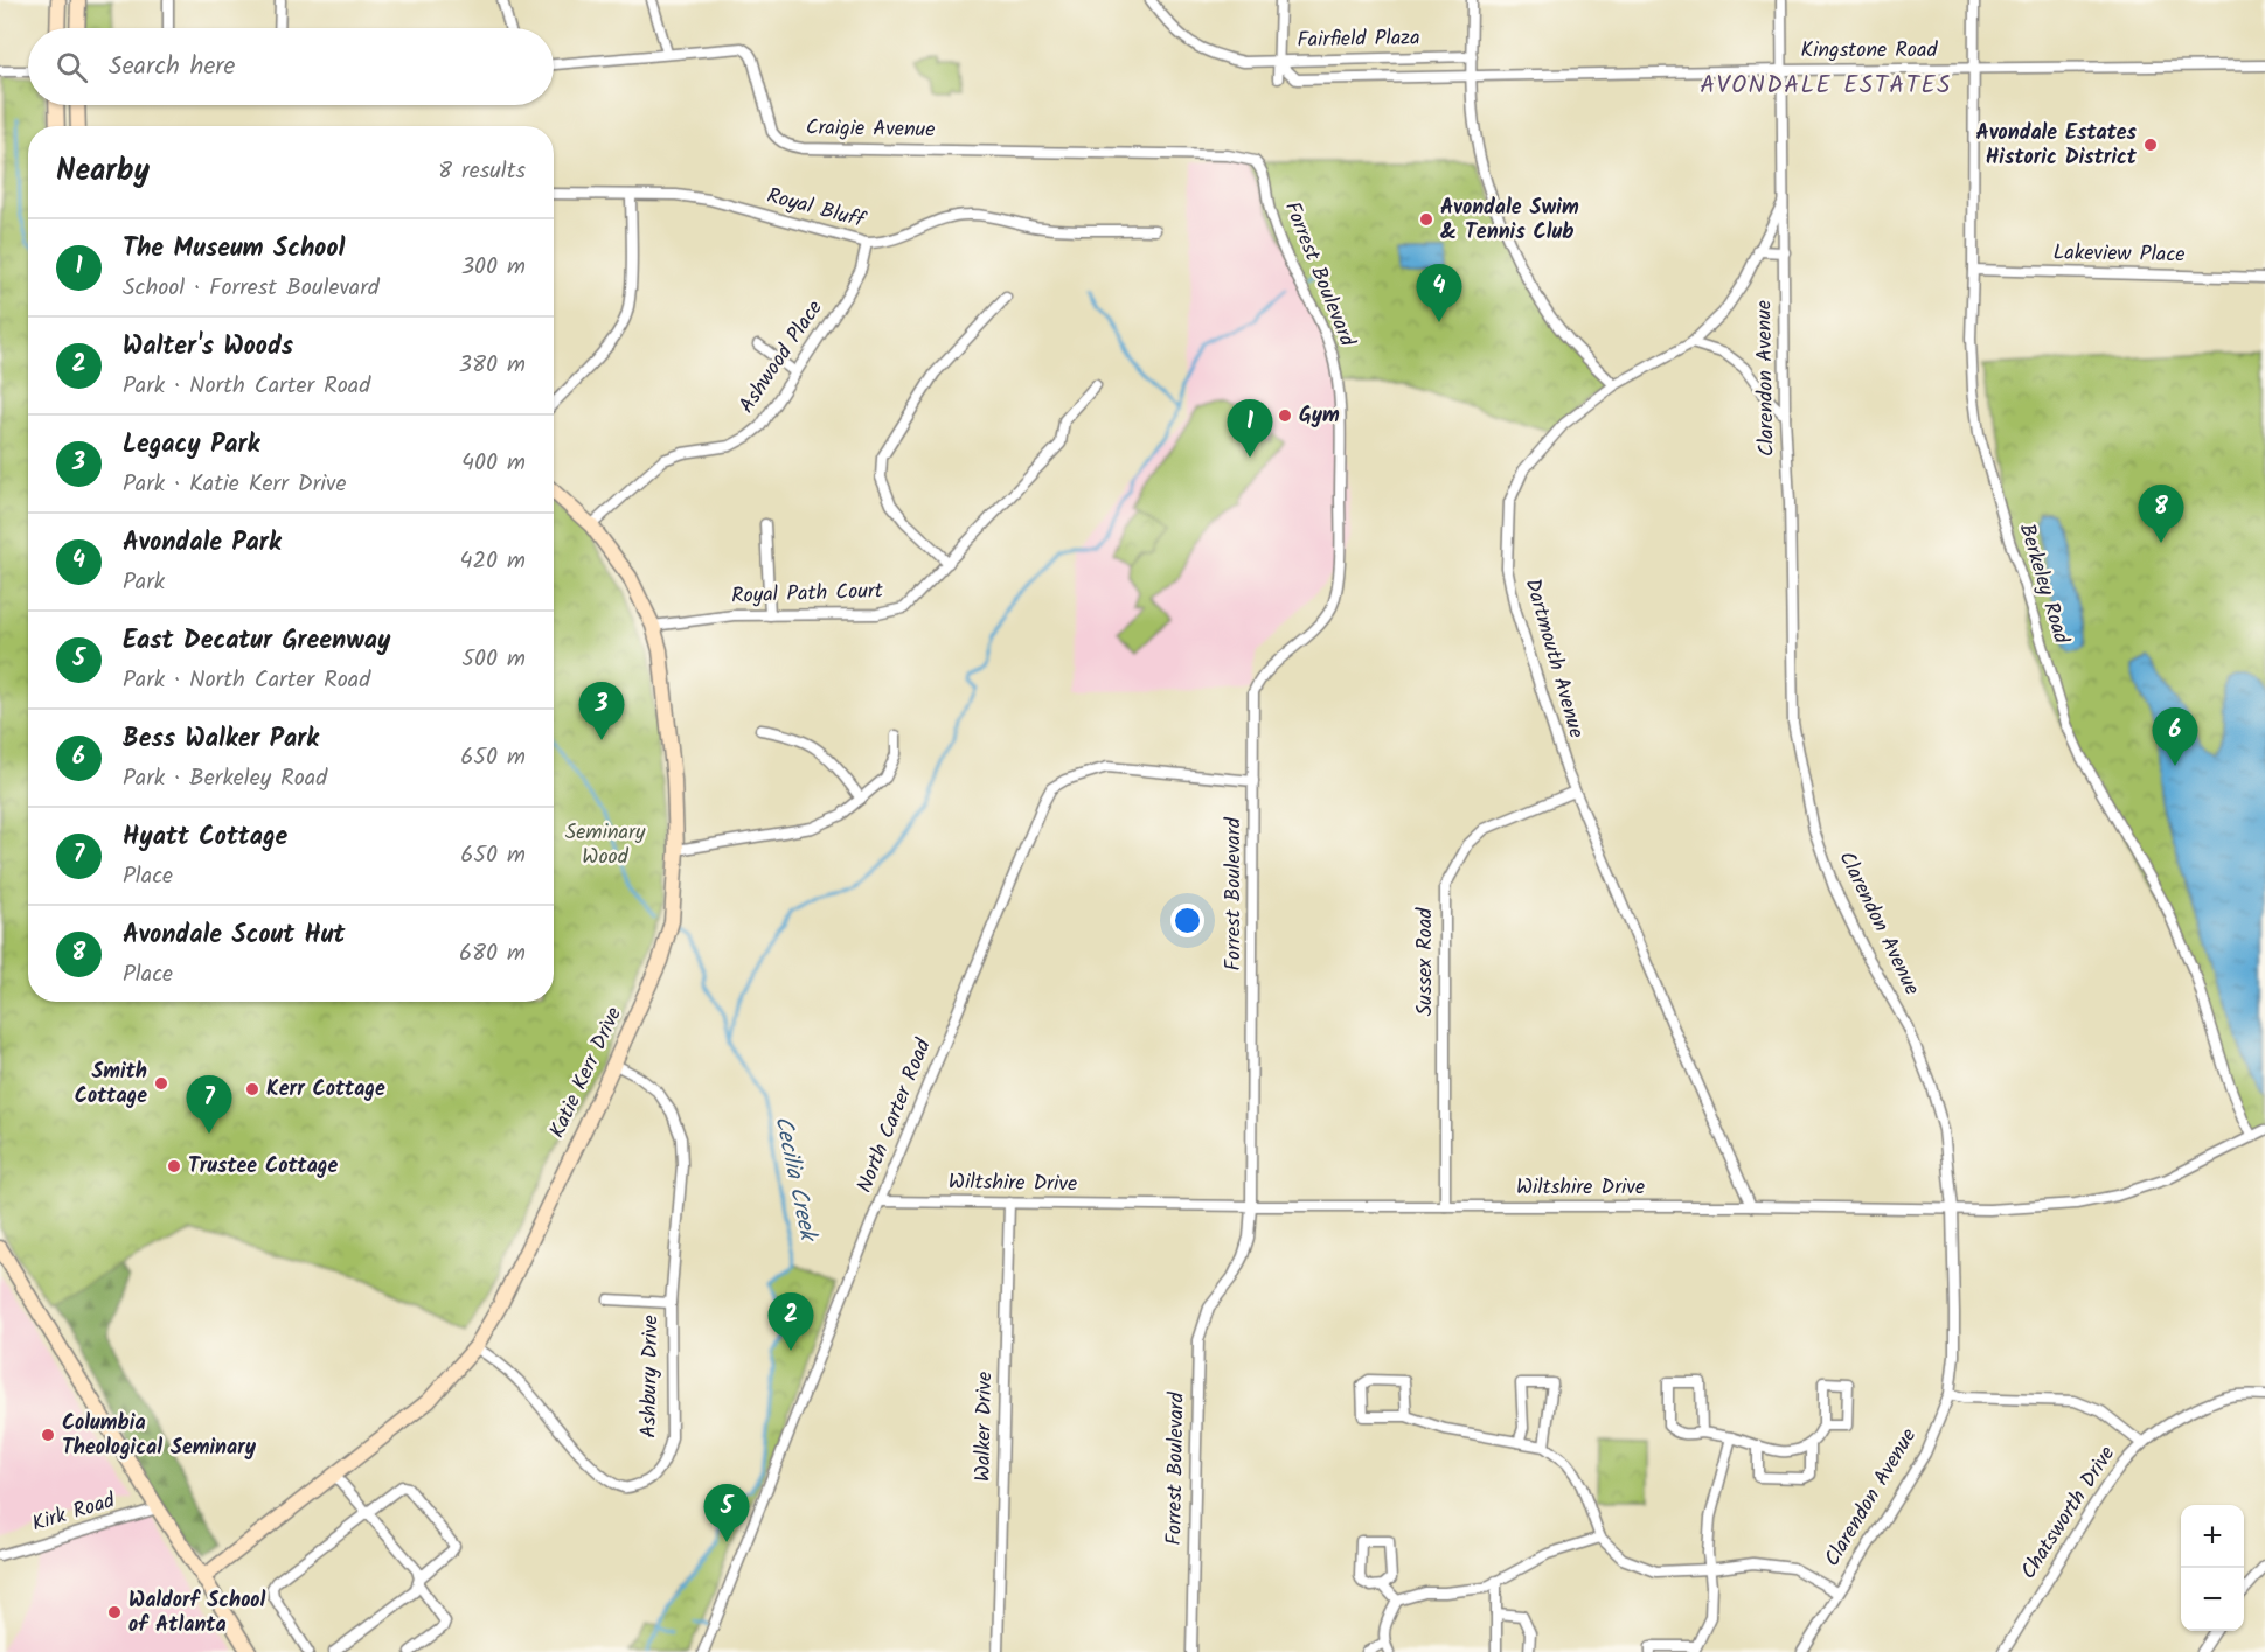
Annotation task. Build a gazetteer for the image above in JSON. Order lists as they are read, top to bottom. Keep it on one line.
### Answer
{"streets":{"street":["Fairfield Plaza","Kingstone Road","Craigie Avenue","Royal Bluff","Lakeview Place","Forrest Boulevard","Ashwood Place","Clarendon Avenue","Berkeley Road","Royal Path Court","Dartmouth Avenue","Sussex Road","Katie Kerr Drive","North Carter Road","Wiltshire Drive","Ashbury Drive","Walker Drive","Kirk Road","Chatsworth Drive"]},"crossings":[["Fairfield Plaza","Kingstone Road"],["Kingstone Road","Clarendon Avenue"],["Kingstone Road","Berkeley Road"],["Craigie Avenue","Forrest Boulevard"],["Royal Bluff","Ashwood Place"],["Lakeview Place","Berkeley Road"],["Forrest Boulevard","North Carter Road"],["Forrest Boulevard","Wiltshire Drive"],["Ashwood Place","Katie Kerr Drive"],["Clarendon Avenue","Dartmouth Avenue"],["Clarendon Avenue","Wiltshire Drive"],["Berkeley Road","Wiltshire Drive"],["Royal Path Court","Katie Kerr Drive"],["Dartmouth Avenue","Sussex Road"],["Dartmouth Avenue","Wiltshire Drive"],["Sussex Road","Wiltshire Drive"],["Katie Kerr Drive","Ashbury Drive"],["North Carter Road","Wiltshire Drive"],["Wiltshire Drive","Walker Drive"]],"districts":["AVONDALE ESTATES"],"water":["Cecilia Creek"],"parks":["Seminary Wood"],"places":["Avondale Estates Historic District","Avondale Swim & Tennis Club","Gym","Smith Cottage","Kerr Cottage","Trustee Cottage","Columbia Theological Seminary","Waldorf School of Atlanta"],"page":{"search":"Search here","heading":["Nearby","8 results"],"list":[{"mark":"1","name":"The Museum School","note":"School · Forrest Boulevard","value":"300 m"},{"mark":"2","name":"Walter's Woods","note":"Park · North Carter Road","value":"380 m"},{"mark":"3","name":"Legacy Park","note":"Park · Katie Kerr Drive","value":"400 m"},{"mark":"4","name":"Avondale Park","note":"Park","value":"420 m"},{"mark":"5","name":"East Decatur Greenway","note":"Park · North Carter Road","value":"500 m"},{"mark":"6","name":"Bess Walker Park","note":"Park · Berkeley Road","value":"650 m"},{"mark":"7","name":"Hyatt Cottage","note":"Place","value":"650 m"},{"mark":"8","name":"Avondale Scout Hut","note":"Place","value":"680 m"}],"pins":["4","1","8","3","6","7","2","5"],"map_buttons":["+","−"]}}
